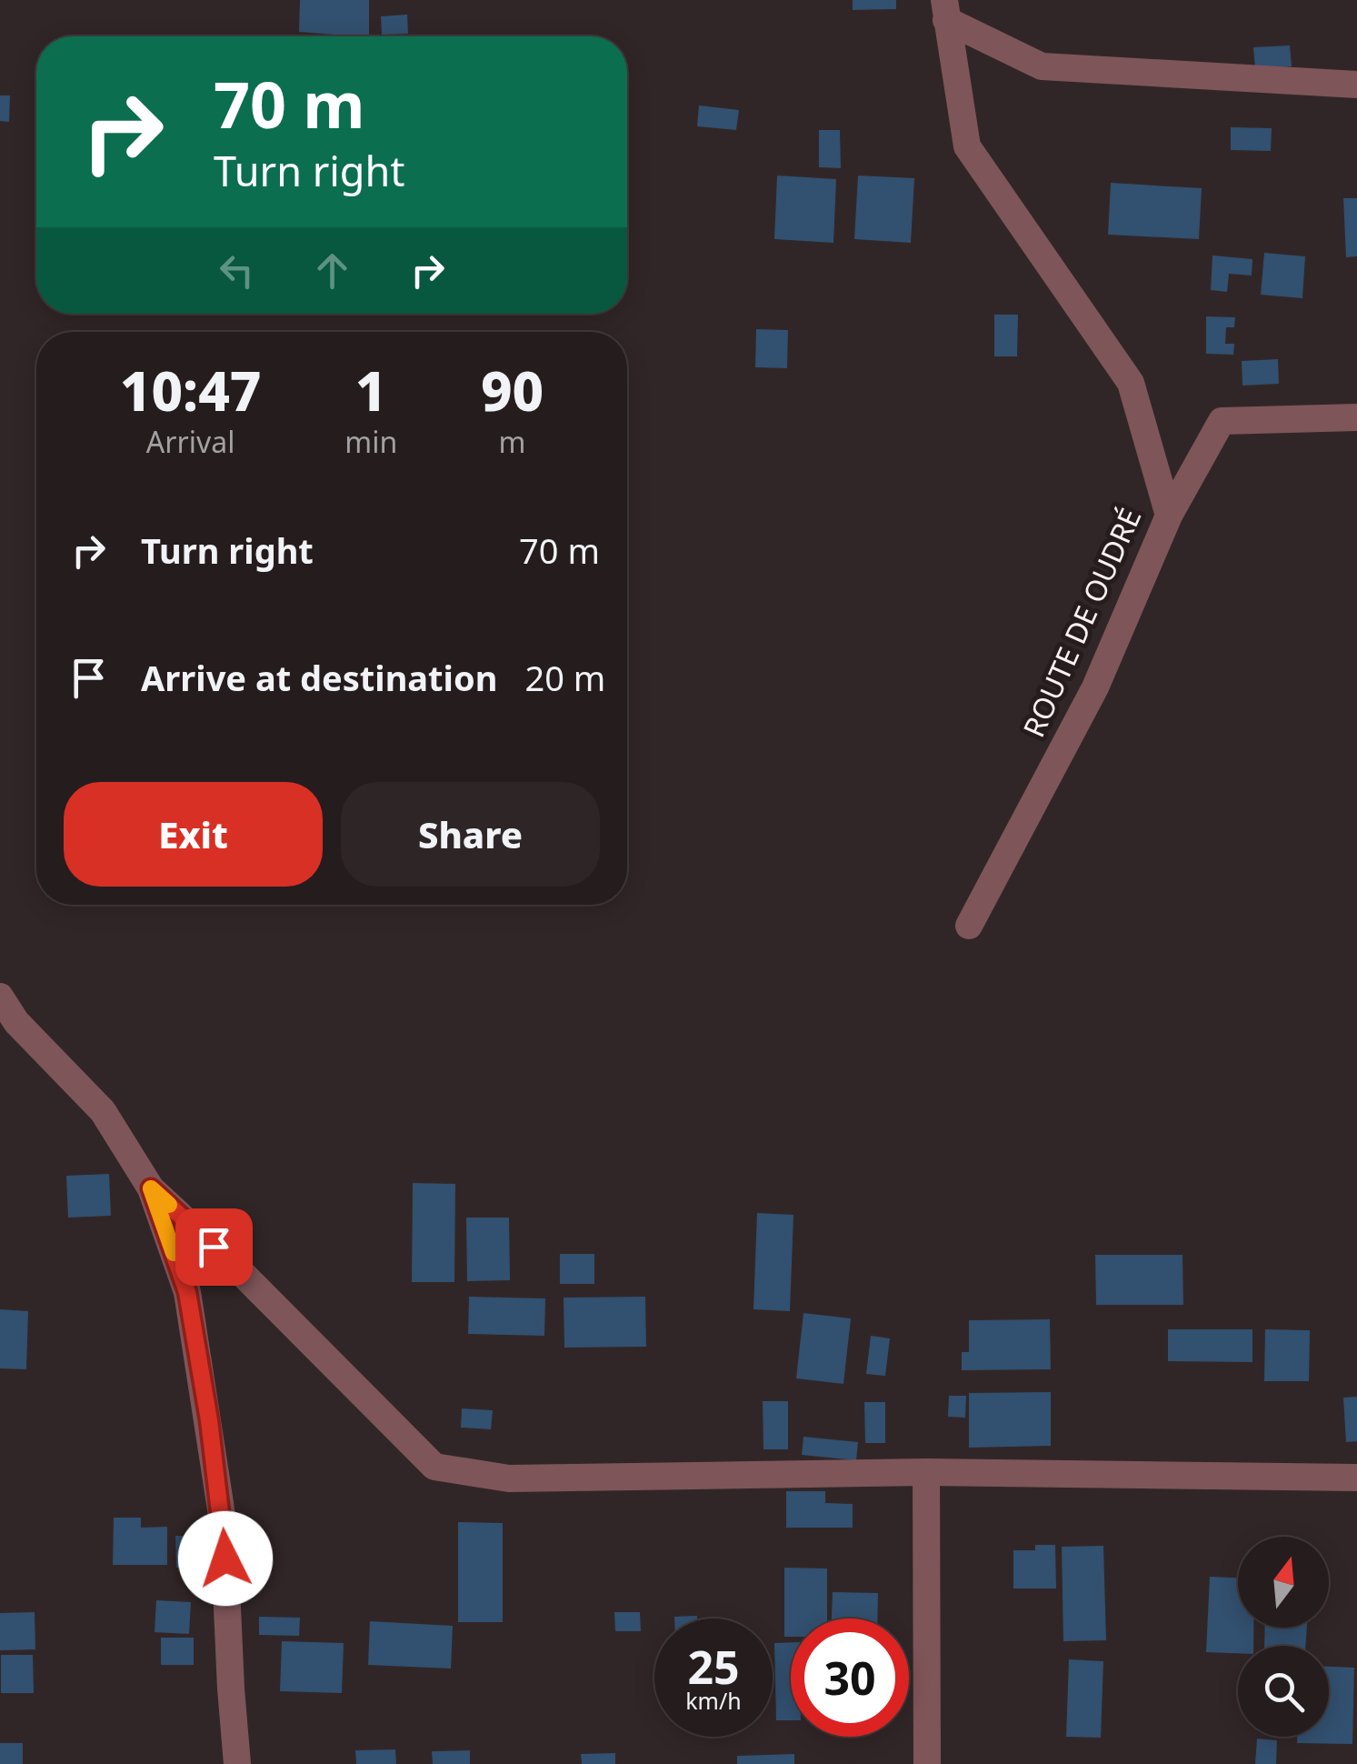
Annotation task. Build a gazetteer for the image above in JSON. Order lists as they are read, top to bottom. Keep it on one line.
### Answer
{"streets":{"street":["ROUTE DE OUDRÉ"]},"north":"top","page":{"turn":["70 m","Turn right"],"eta":["10:47","Arrival","1","min","90","m"],"list":[{"name":"Turn right","value":"70 m"},{"name":"Arrive at destination","value":"20 m"}],"buttons":["Exit","Share"],"speed":"25 km/h","limit":"30"}}
